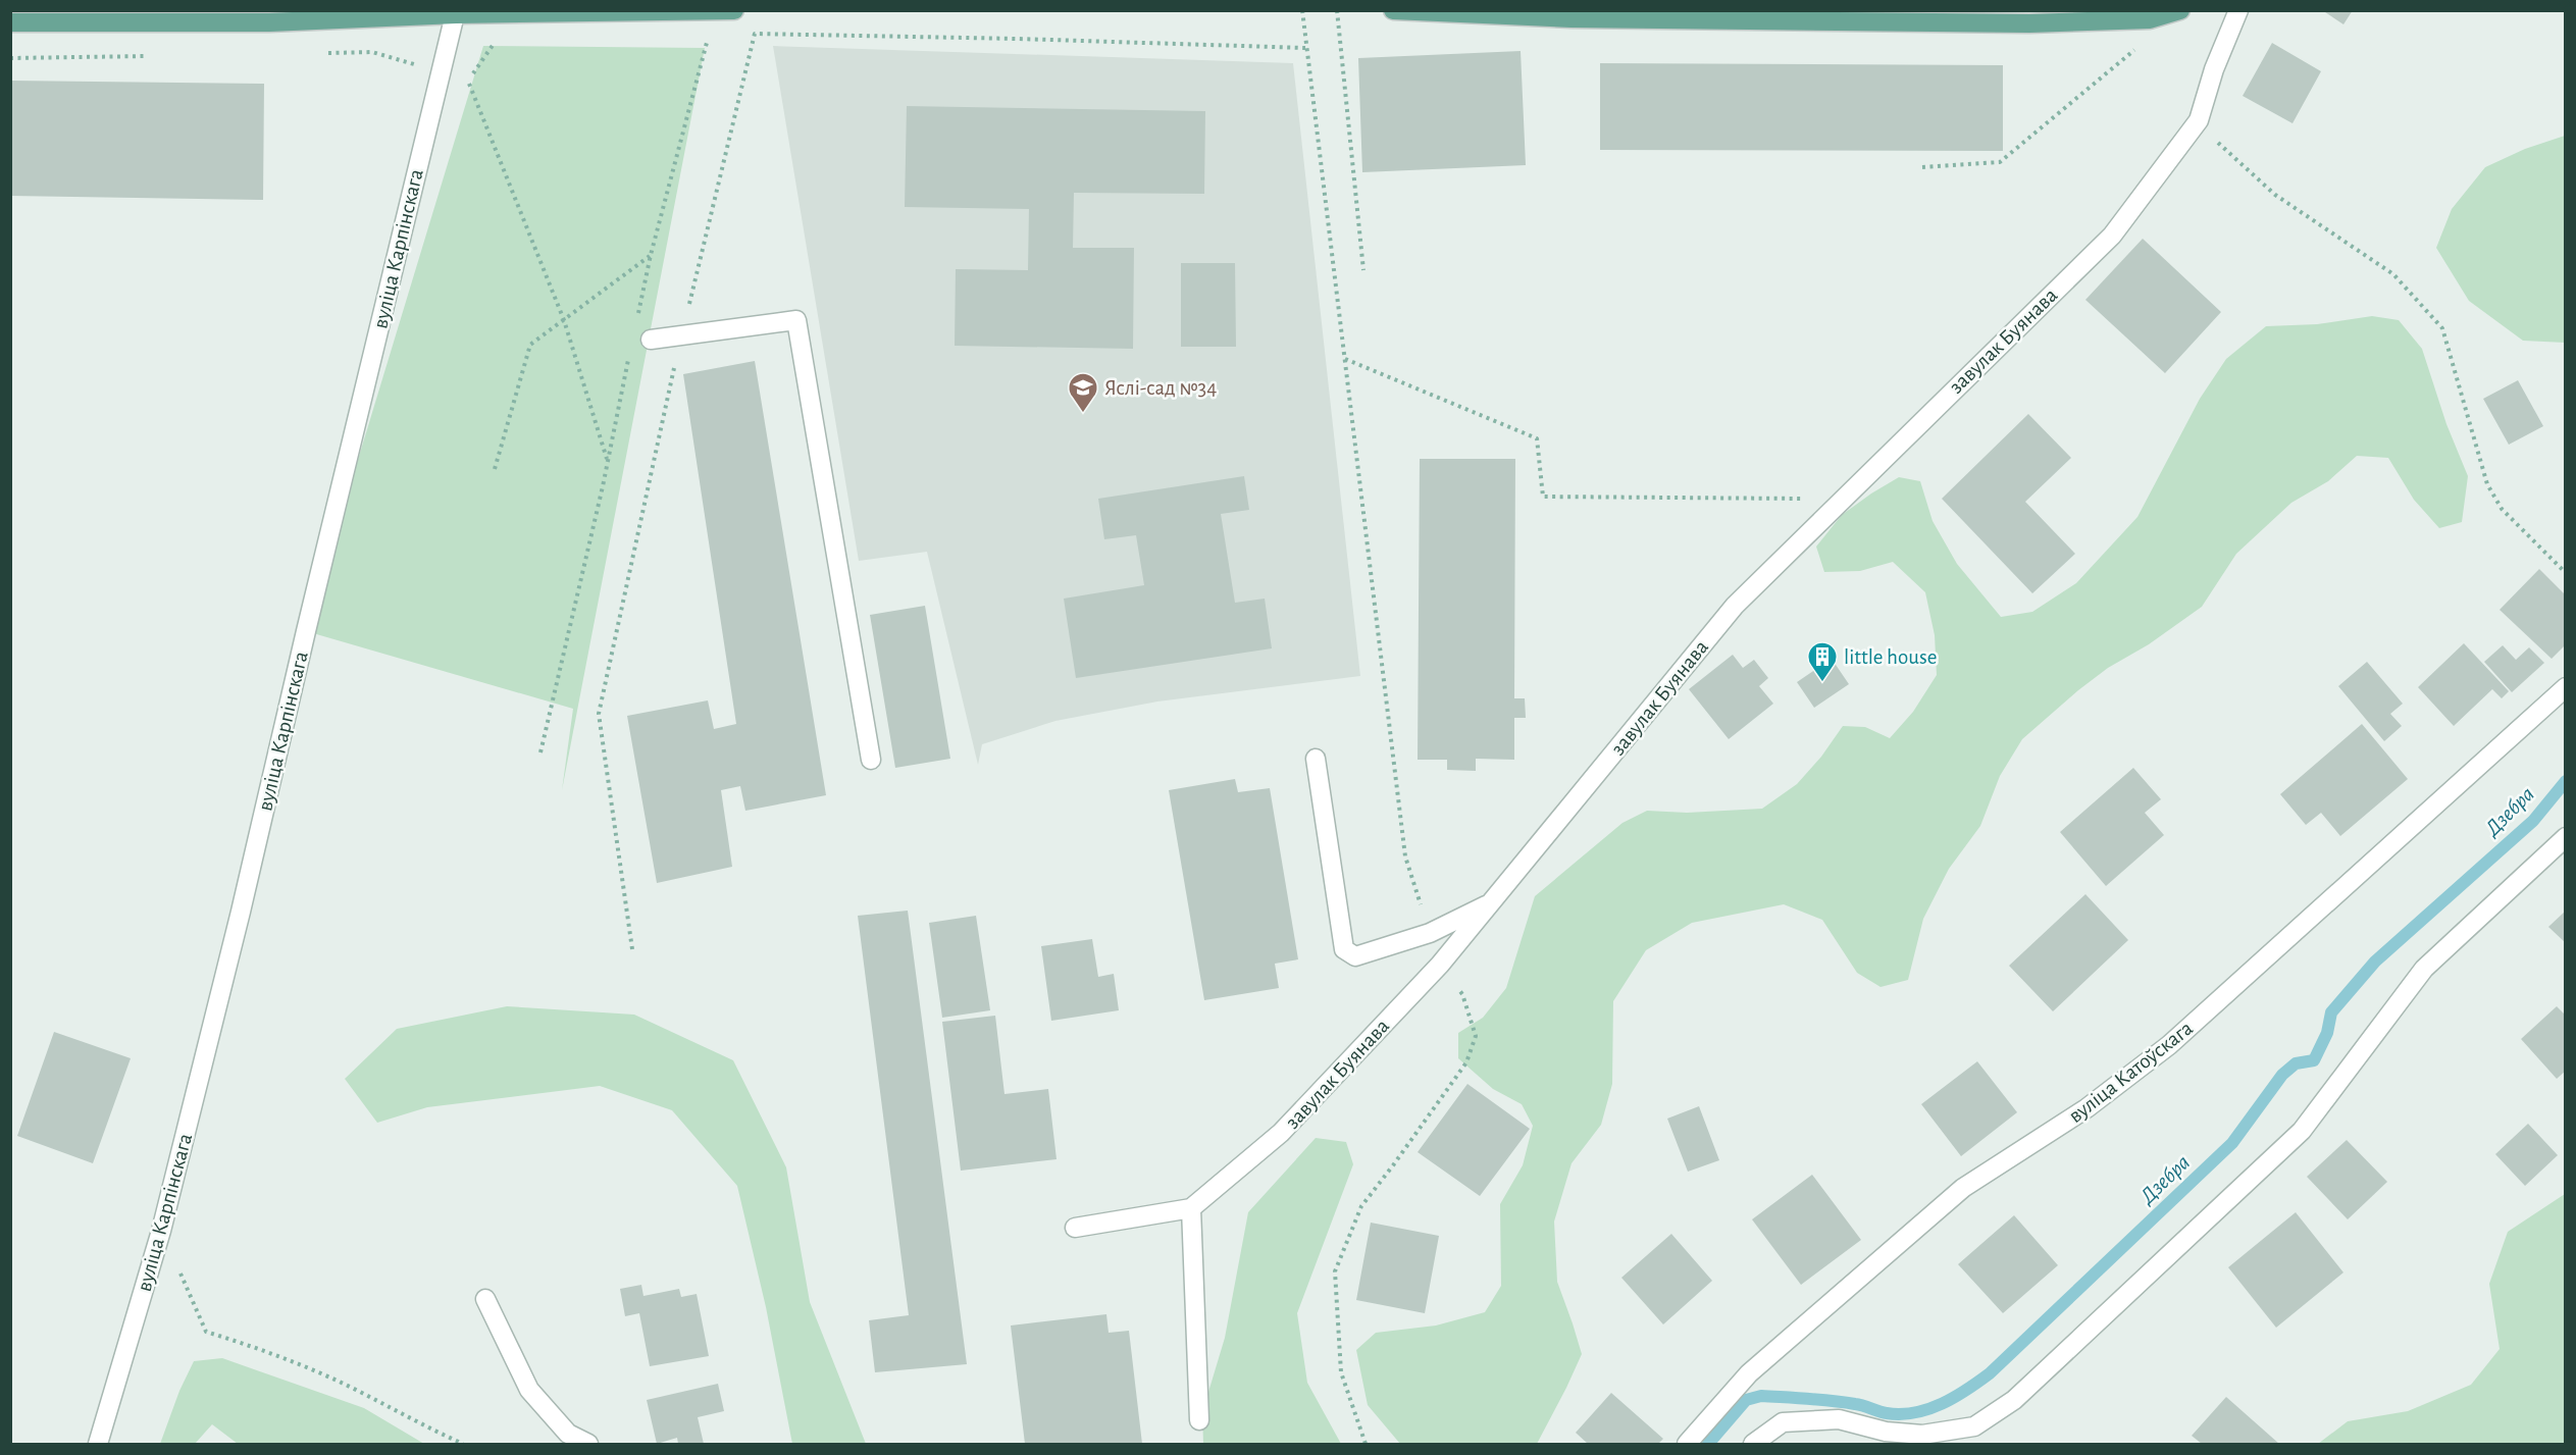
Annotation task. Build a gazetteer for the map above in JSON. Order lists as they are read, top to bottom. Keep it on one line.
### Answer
{"streets":{"street":["вуліца Карпінскага","завулак Буянава","вуліца Катоўскага"]},"water":["Дзебра"],"places":{"school or university":["Яслі-сад №34"],"building":["little house"]}}
